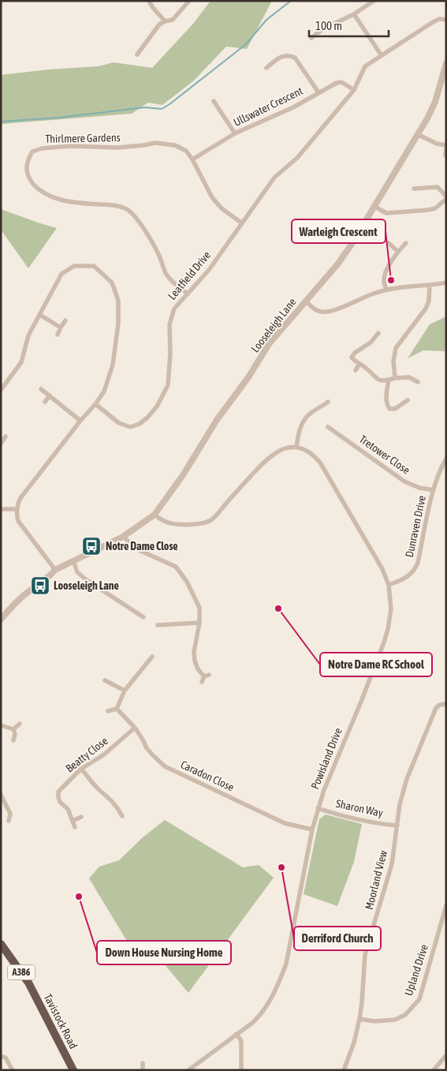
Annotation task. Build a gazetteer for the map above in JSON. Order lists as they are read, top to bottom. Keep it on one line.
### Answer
{"streets":{"highway":["A386","Tavistock Road"],"street":["Ullswater Crescent","Thirlmere Gardens","Leatfield Drive","Looseleigh Lane","Tretower Close","Dunraven Drive","Beatty Close","Powisland Drive","Caradon Close","Sharon Way","Moorland View","Upland Drive"]},"crossings":[["Ullswater Crescent","Thirlmere Gardens"],["Ullswater Crescent","Leatfield Drive"],["Thirlmere Gardens","Leatfield Drive"],["Tretower Close","Dunraven Drive"],["Dunraven Drive","Powisland Drive"],["Beatty Close","Caradon Close"],["Powisland Drive","Caradon Close"],["Powisland Drive","Sharon Way"],["Sharon Way","Moorland View"],["Moorland View","Upland Drive"]],"places":{"other":["Warleigh Crescent","Notre Dame RC School","Derriford Church","Down House Nursing Home"],"bus stop":["Notre Dame Close","Looseleigh Lane"]},"scale_bar":"100 m"}
